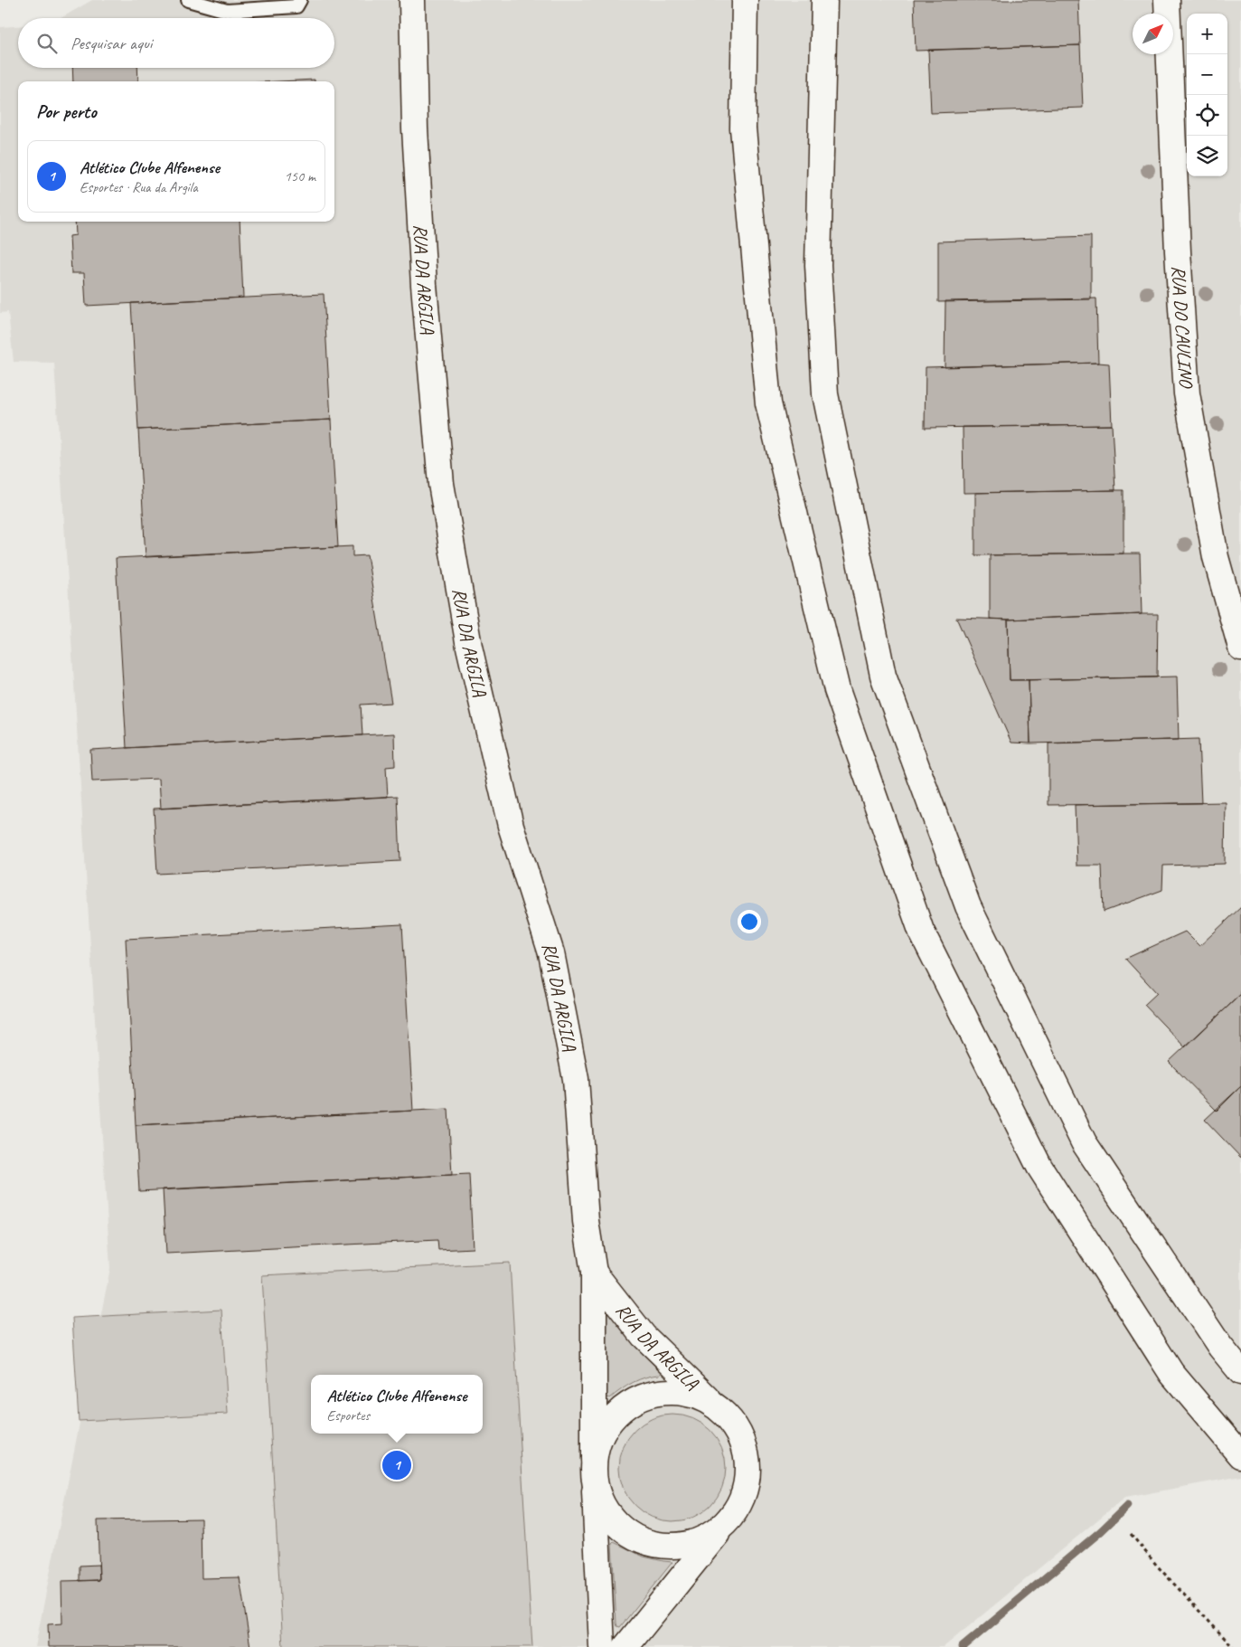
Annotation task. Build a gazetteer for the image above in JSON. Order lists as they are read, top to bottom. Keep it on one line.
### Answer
{"streets":{"main road":["RUA DA ARGILA","RUA DO CAULINO"]},"north":"top right","page":{"map_buttons":["+","−"],"search":"Pesquisar aqui","heading":"Por perto","list":[{"mark":"1","name":"Atlético Clube Alfenense","note":"Esportes · Rua da Argila","value":"150 m"}],"popup":["Atlético Clube Alfenense","Esportes"],"pins":"1"}}
